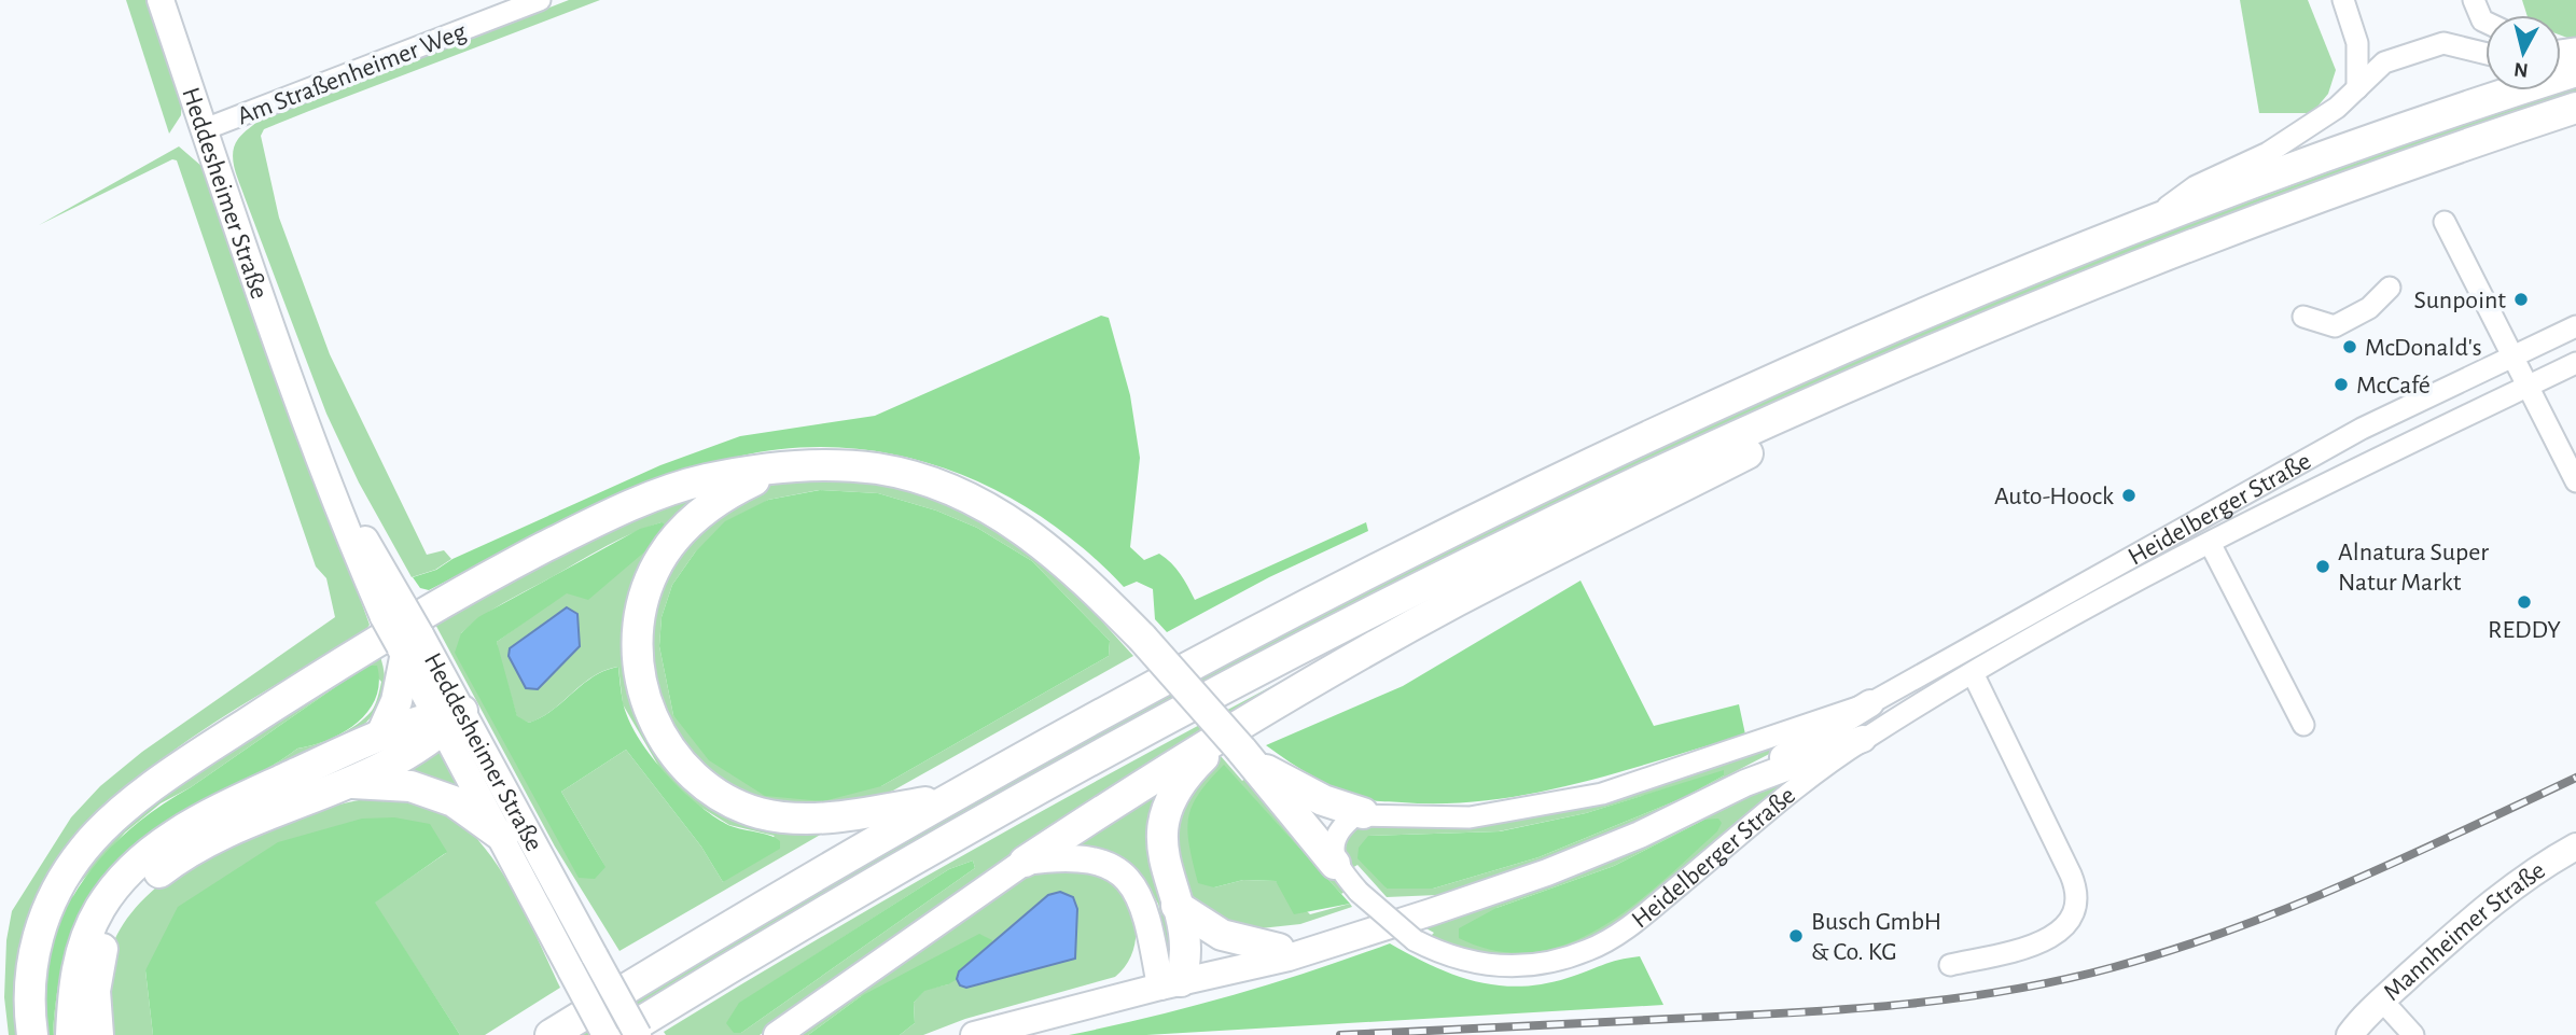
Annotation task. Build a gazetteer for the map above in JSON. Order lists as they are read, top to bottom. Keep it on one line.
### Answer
{"streets":{"main road":["Heddesheimer Straße","Heidelberger Straße","Mannheimer Straße"],"street":["Am Straßenheimer Weg"]},"crossings":[["Am Straßenheimer Weg","Heddesheimer Straße"]],"places":["Sunpoint","McDonald's","McCafé","Auto-Hoock","Alnatura Super Natur Markt","REDDY","Busch GmbH & Co. KG"],"north":"bottom"}
